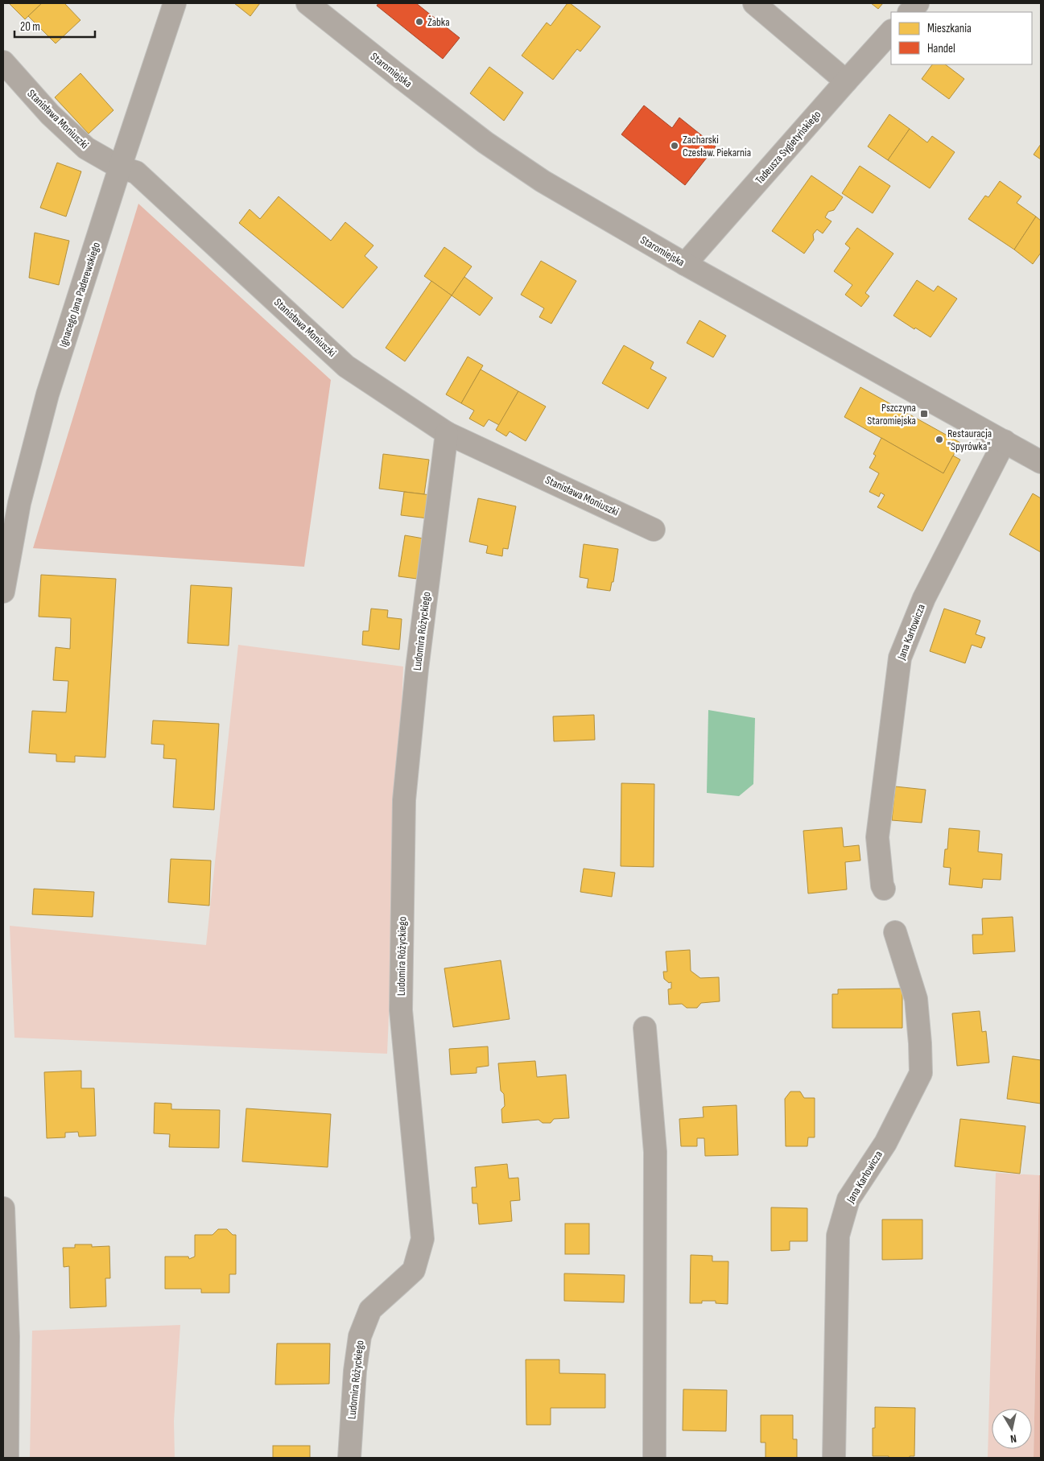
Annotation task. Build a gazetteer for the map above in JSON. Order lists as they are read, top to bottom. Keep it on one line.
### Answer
{"streets":{"street":["Staromiejska","Stanisława Moniuszki","Tadeusza Sygietyńskiego","Ignacego Jana Paderewskiego","Ludomira Różyckiego","Jana Karłowicza"]},"crossings":[["Staromiejska","Tadeusza Sygietyńskiego"],["Staromiejska","Jana Karłowicza"],["Stanisława Moniuszki","Ignacego Jana Paderewskiego"],["Stanisława Moniuszki","Ludomira Różyckiego"]],"places":{"other":["Żabka","Zacharski Czesław. Piekarnia","Restauracja \"Spyrówka\""],"transit":["Pszczyna Staromiejska"]},"legend":["Mieszkania","Handel"],"scale_bar":"20 m","north":"bottom"}
